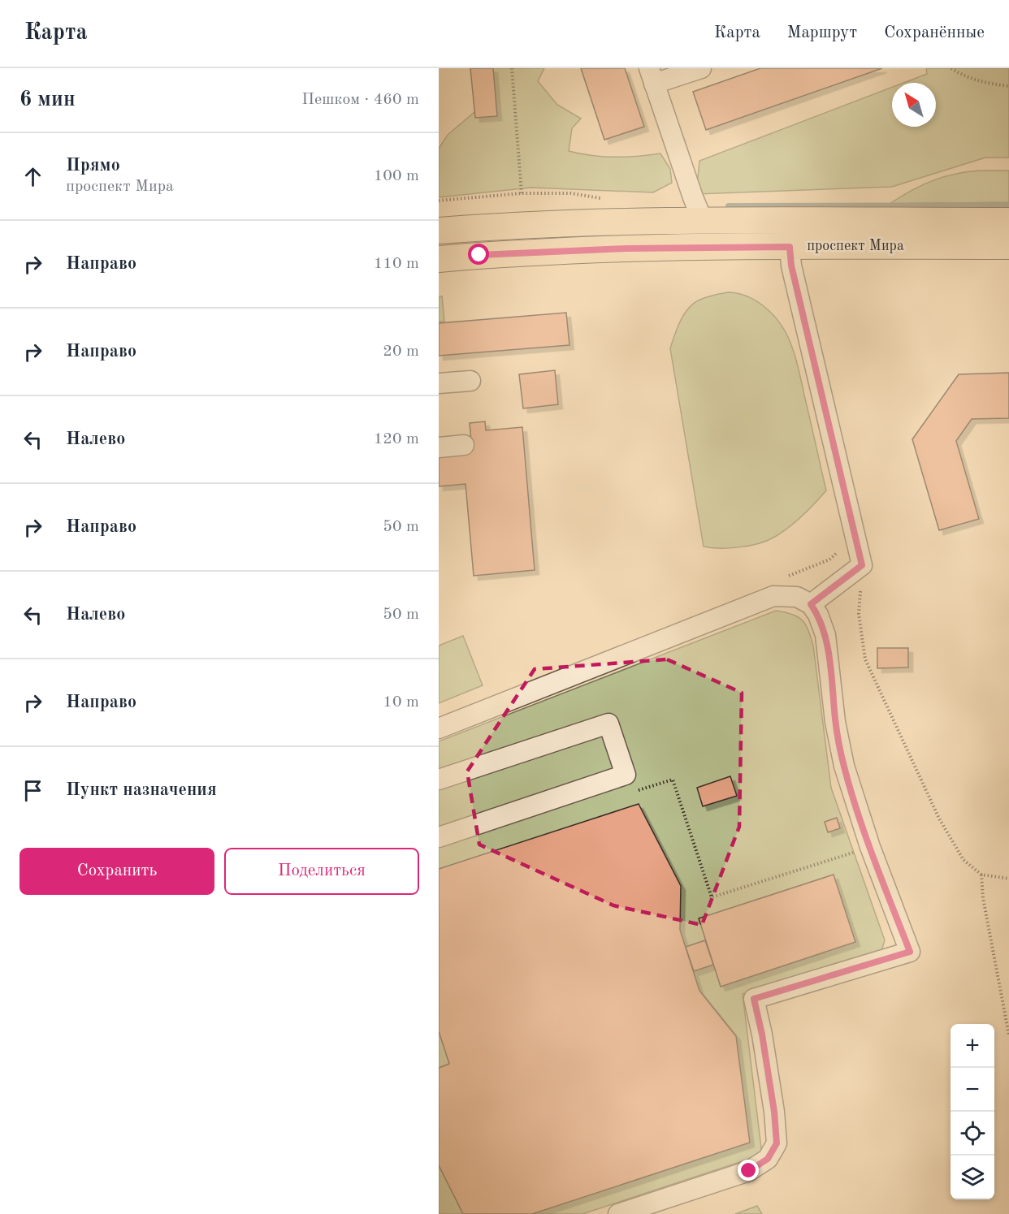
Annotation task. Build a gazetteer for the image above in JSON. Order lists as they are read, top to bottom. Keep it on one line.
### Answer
{"streets":{"main road":["проспект Мира"]},"north":"top left","page":{"header":"Карта","nav":["Карта","Маршрут","Сохранённые"],"heading":["6 мин","Пешком · 460 m"],"list":[["Прямо","проспект Мира","100 m"],["Направо","110 m"],["Направо","20 m"],["Налево","120 m"],["Направо","50 m"],["Налево","50 m"],["Направо","10 m"],"Пункт назначения"],"buttons":["Сохранить","Поделиться"],"map_buttons":["+","−"]}}
